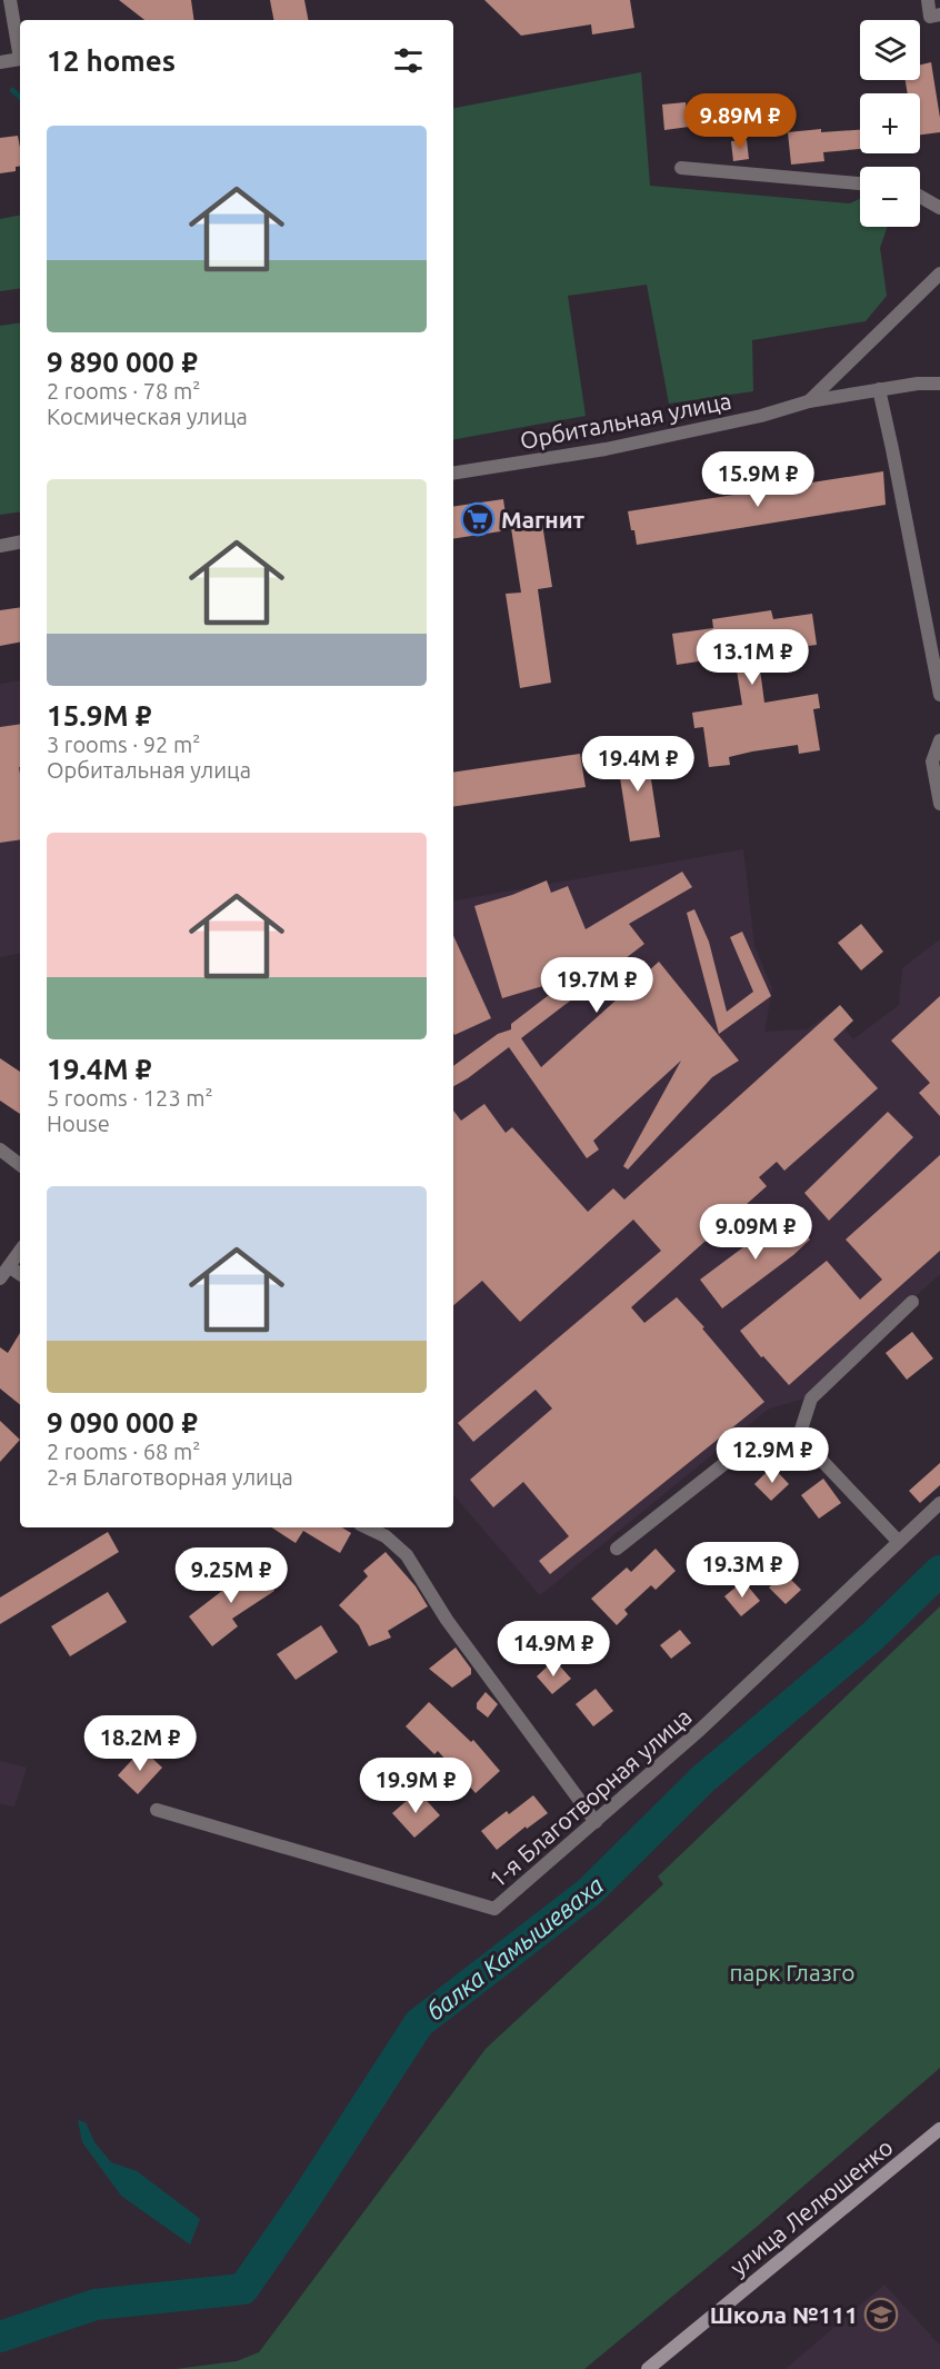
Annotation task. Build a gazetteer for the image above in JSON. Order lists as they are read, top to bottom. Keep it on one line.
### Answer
{"streets":{"street":["Орбитальная улица","1-я Благотворная улица","улица Лелюшенко"]},"water":["балка Камышеваха"],"parks":["парк Глазго"],"places":{"supermarket":["Магнит"],"school or university":["Школа №111"]},"page":{"map_buttons":["+","−"],"heading":"12 homes","price":["9.89M ₽","15.9M ₽","13.1M ₽","19.4M ₽","19.7M ₽","9.09M ₽","12.9M ₽","19.3M ₽","9.25M ₽","14.9M ₽","18.2M ₽","19.9M ₽"],"list":[{"name":"9 890 000 ₽","note":"2 rooms · 78 m² · Космическая улица"},{"name":"15.9M ₽","note":"3 rooms · 92 m² · Орбитальная улица"},{"name":"19.4M ₽","note":"5 rooms · 123 m² · House"},{"name":"9 090 000 ₽","note":"2 rooms · 68 m² · 2-я Благотворная улица"}]}}
